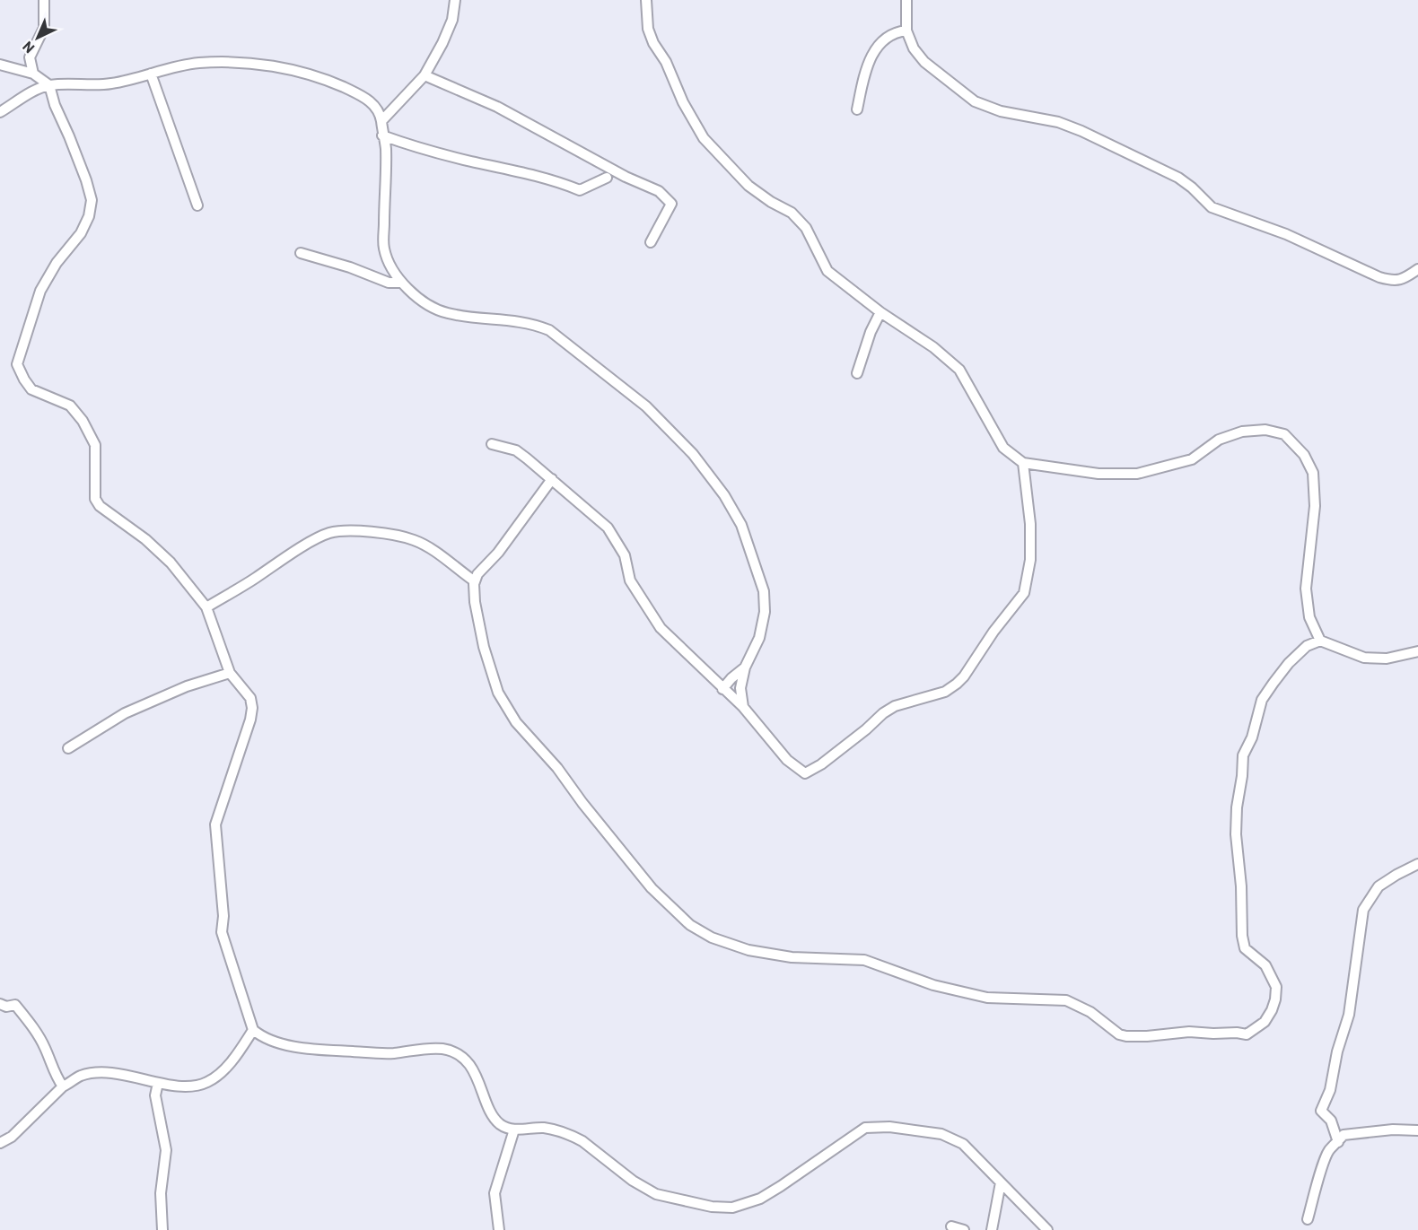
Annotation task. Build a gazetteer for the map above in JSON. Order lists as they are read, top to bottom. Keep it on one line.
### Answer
{"north":"bottom left"}
